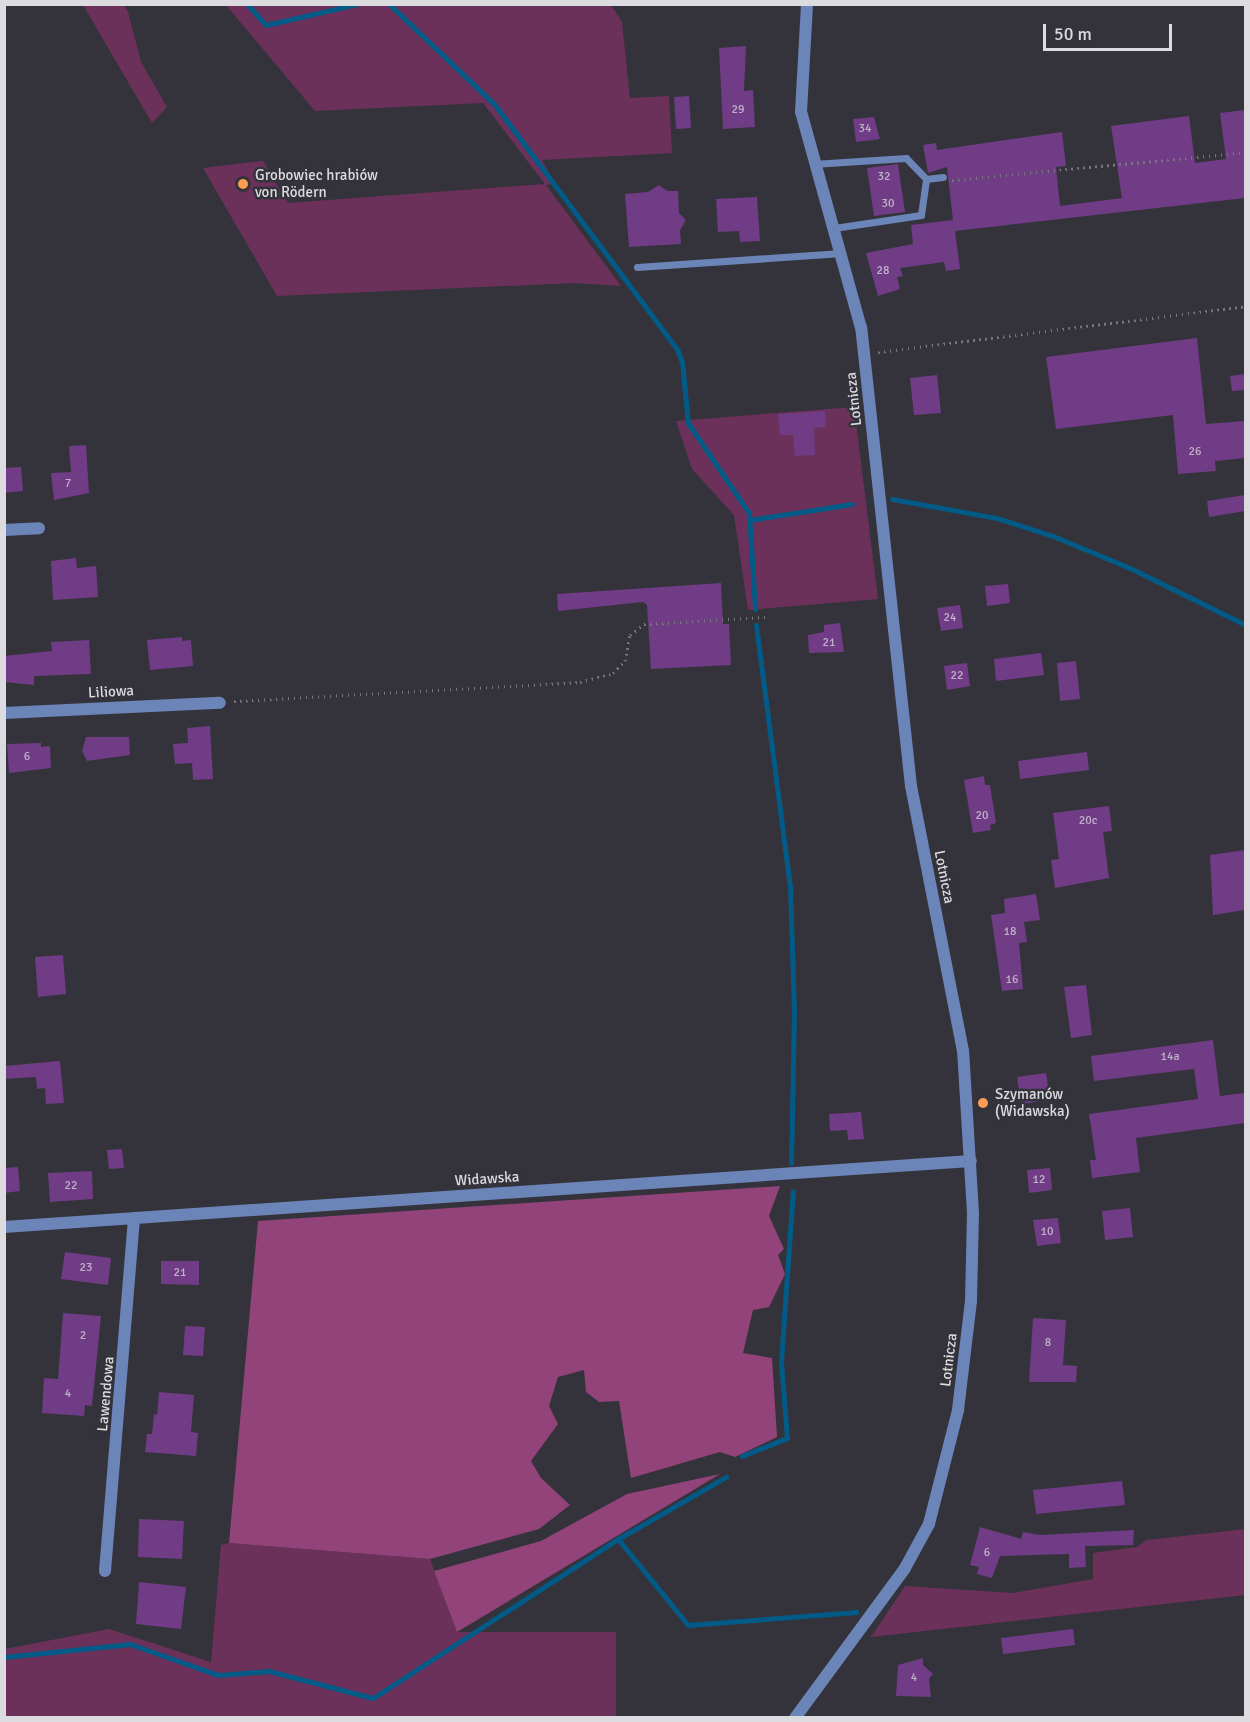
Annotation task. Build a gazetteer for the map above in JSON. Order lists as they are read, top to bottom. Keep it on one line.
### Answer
{"streets":{"street":["Lotnicza","Liliowa","Widawska","Lawendowa"]},"crossings":[["Lotnicza","Widawska"],["Widawska","Lawendowa"]],"places":["Grobowiec hrabiów von Rödern","Szymanów (Widawska)"],"house_numbers":["29","34","32","30","28","26","7","24","21","22","6","20","20c","18","16","14a","12","22","10","23","21","2","8","4","6","4"],"scale_bar":"50 m"}
